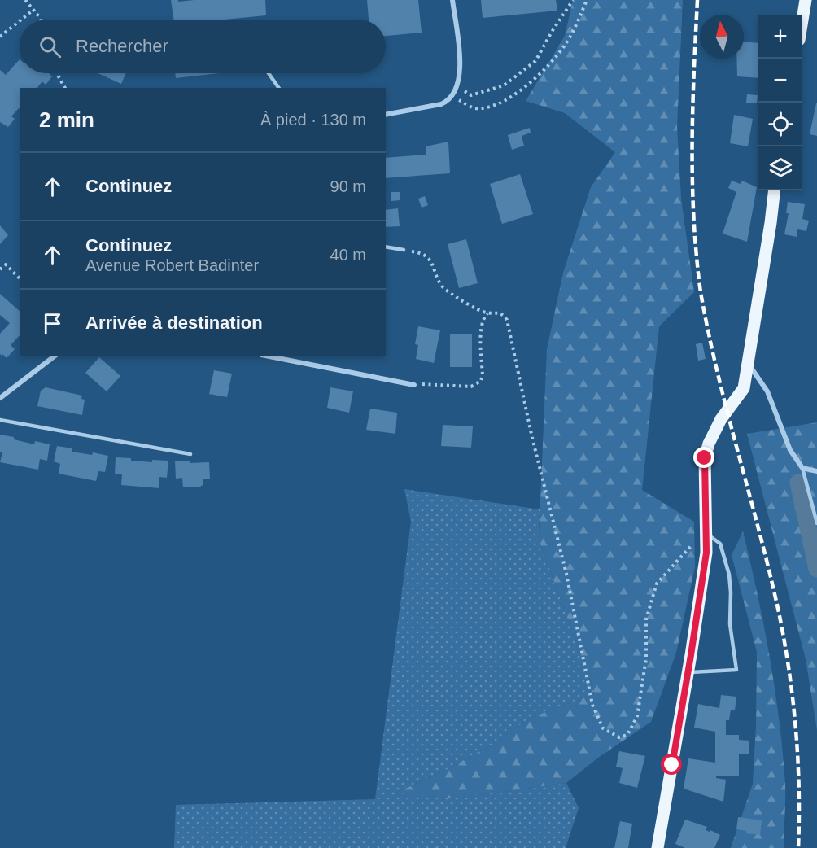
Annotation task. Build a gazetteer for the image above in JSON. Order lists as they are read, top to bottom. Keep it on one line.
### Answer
{"north":"top","page":{"map_buttons":["+","−"],"search":"Rechercher","heading":["2 min","À pied · 130 m"],"list":[["Continuez","90 m"],["Continuez","Avenue Robert Badinter","40 m"],"Arrivée à destination"]}}
